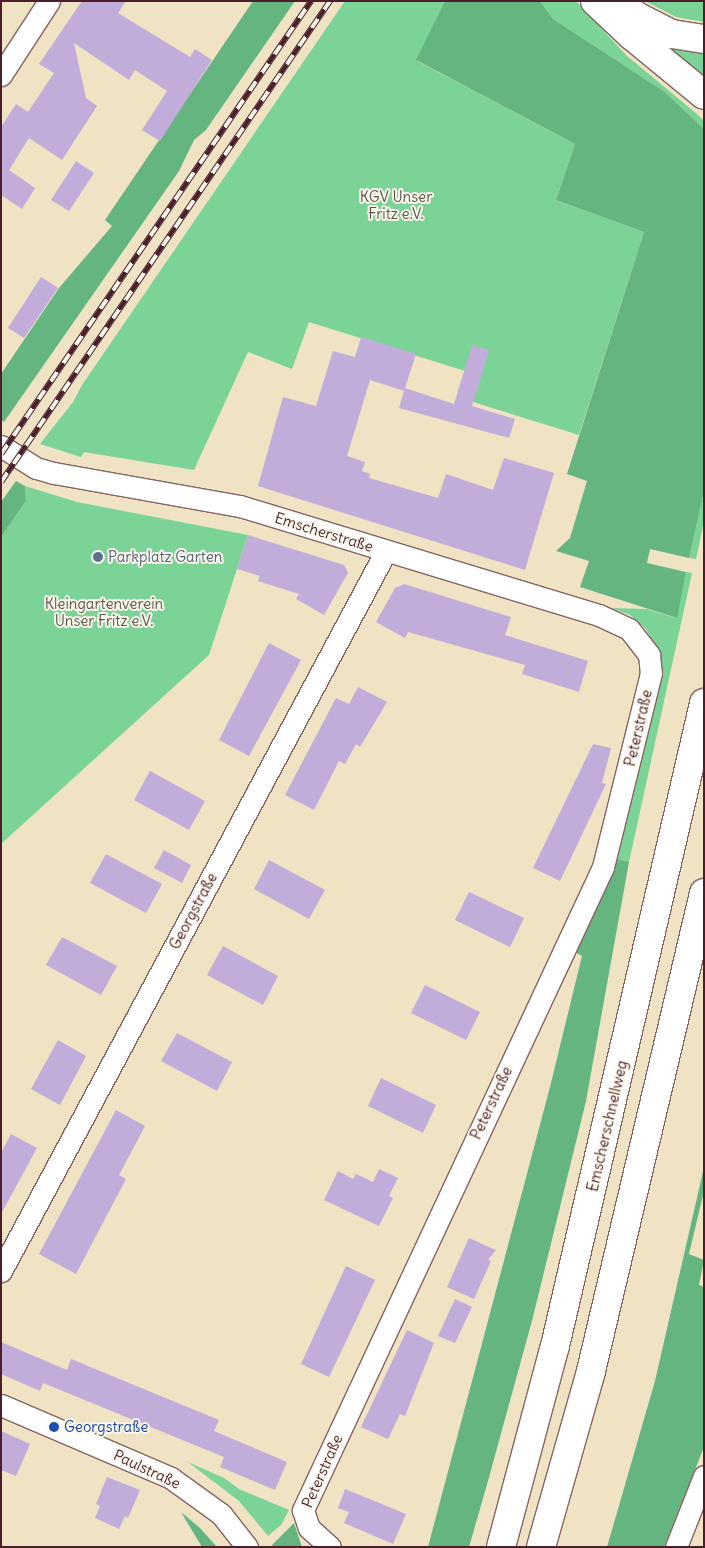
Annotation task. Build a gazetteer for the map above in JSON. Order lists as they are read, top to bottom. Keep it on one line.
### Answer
{"streets":{"highway":["Emscherschnellweg"],"street":["Emscherstraße","Peterstraße","Georgstraße","Paulstraße"]},"crossings":[["Emscherstraße","Peterstraße"],["Emscherstraße","Georgstraße"]],"parks":["KGV Unser Fritz e.V.","Kleingartenverein Unser Fritz e.V."],"places":["Parkplatz Garten","Georgstraße"]}
